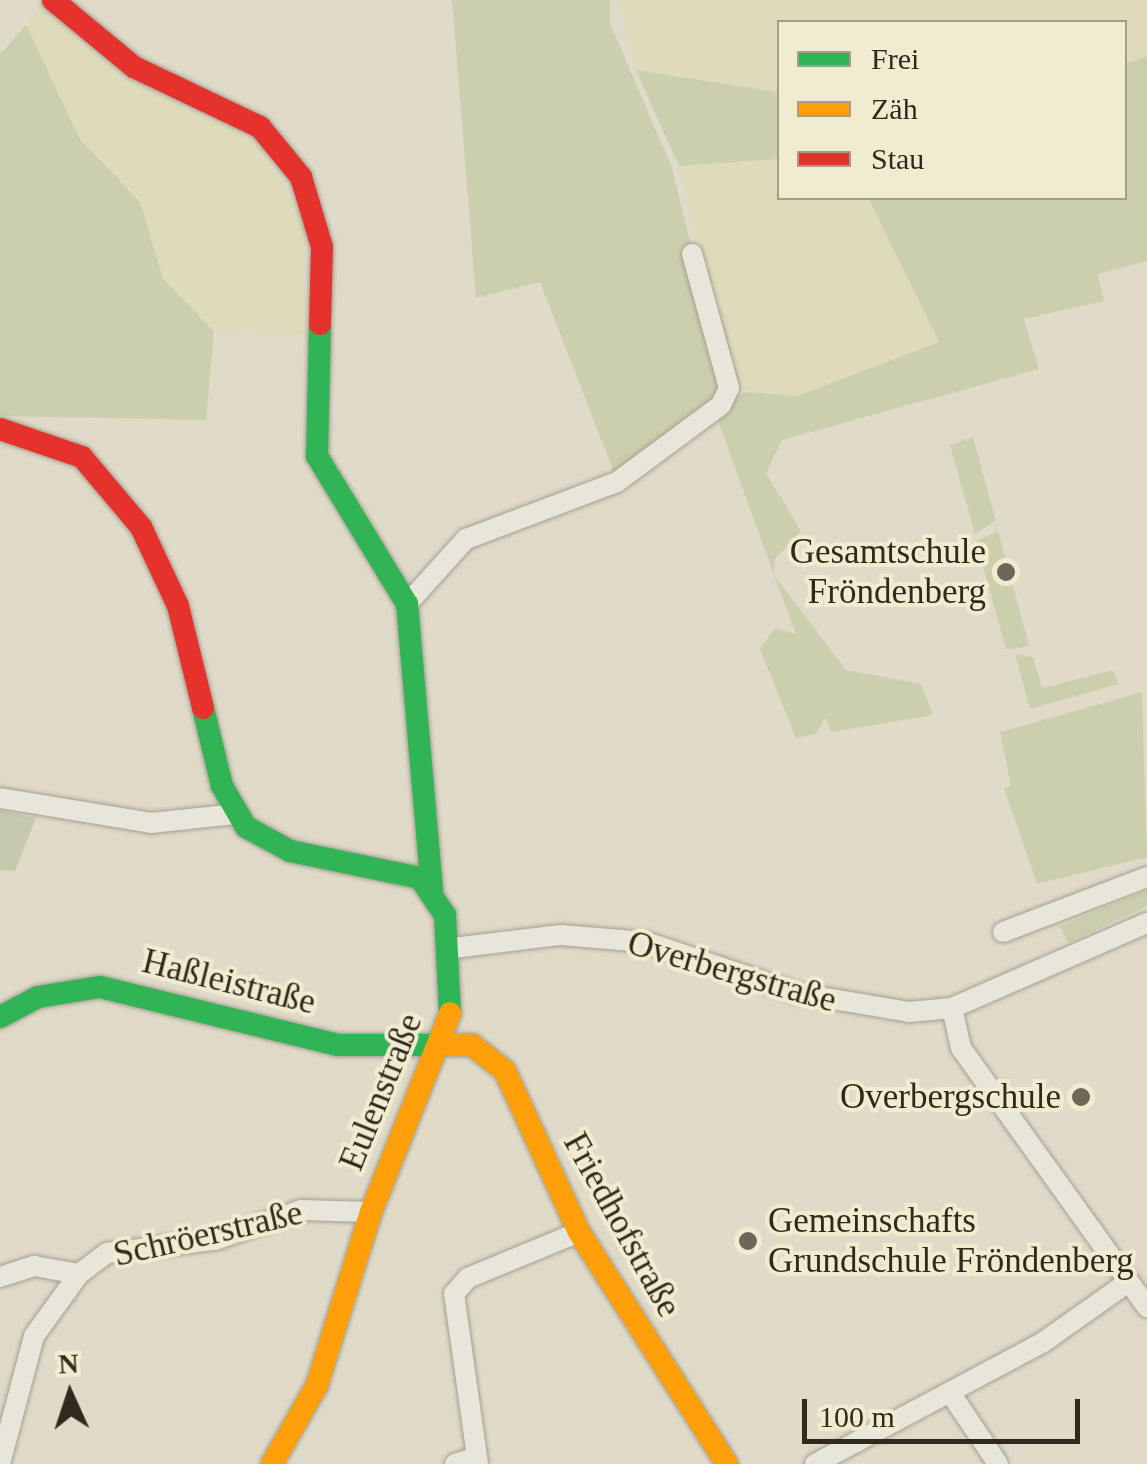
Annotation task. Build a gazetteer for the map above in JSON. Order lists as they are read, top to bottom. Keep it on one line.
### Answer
{"streets":{"street":["Overbergstraße","Haßleistraße","Eulenstraße","Friedhofstraße","Schröerstraße"]},"crossings":[["Overbergstraße","Eulenstraße"],["Haßleistraße","Eulenstraße"],["Haßleistraße","Friedhofstraße"],["Eulenstraße","Friedhofstraße"],["Eulenstraße","Schröerstraße"]],"places":["Gesamtschule Fröndenberg","Overbergschule","Gemeinschafts Grundschule Fröndenberg"],"legend":["Frei","Zäh","Stau"],"scale_bar":"100 m","north":"top"}
